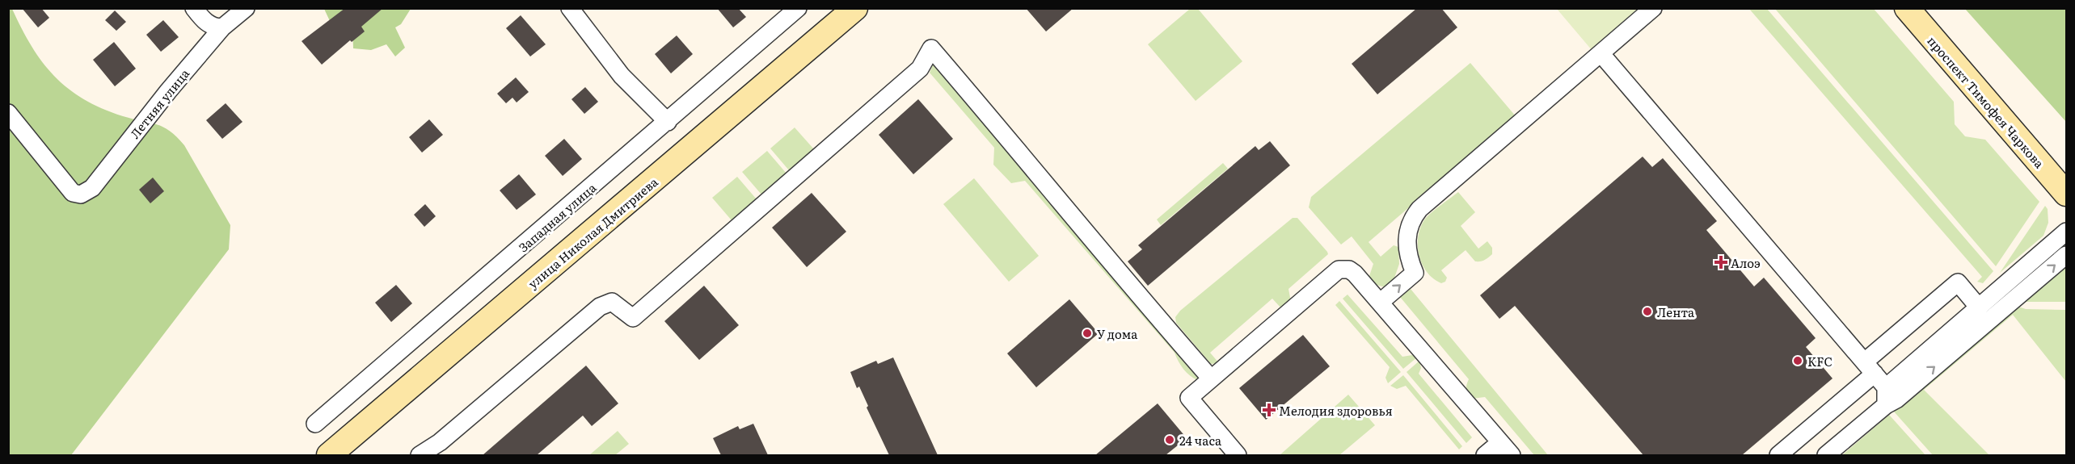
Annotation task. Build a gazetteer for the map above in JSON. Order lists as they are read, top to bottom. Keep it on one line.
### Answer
{"streets":{"main road":["проспект Тимофея Чаркова","улица Николая Дмитриева"],"street":["Летняя улица","Западная улица"]},"places":{"health":["Алоэ","Мелодия здоровья"],"other":["Лента","У дома","KFC","24 часа"]}}
